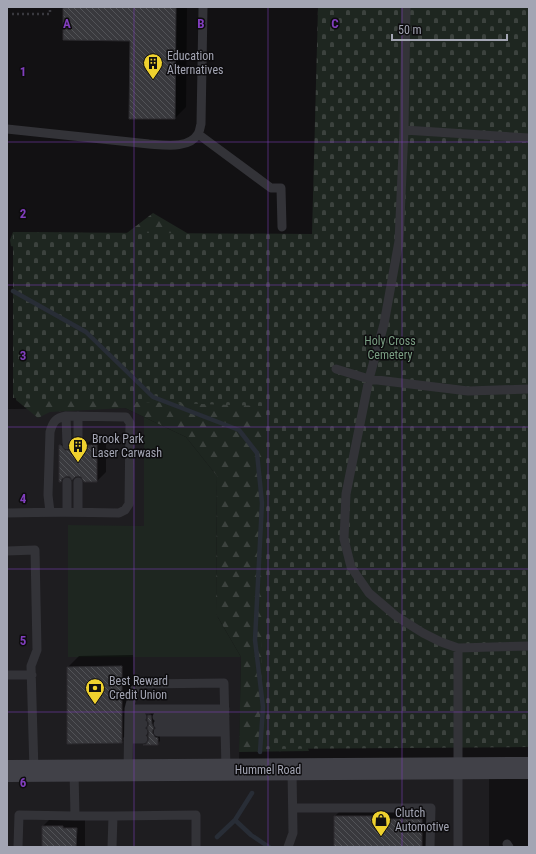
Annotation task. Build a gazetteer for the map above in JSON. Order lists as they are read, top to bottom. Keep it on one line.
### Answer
{"streets":{"street":["Hummel Road"]},"parks":["Holy Cross Cemetery"],"places":{"building":["Education Alternatives","Brook Park Laser Carwash"],"bank":["Best Reward Credit Union"],"shop":["Clutch Automotive"]},"scale_bar":"50 m","grid":{"columns":["A","B","C"],"rows":["1","2","3","4","5","6"]}}
